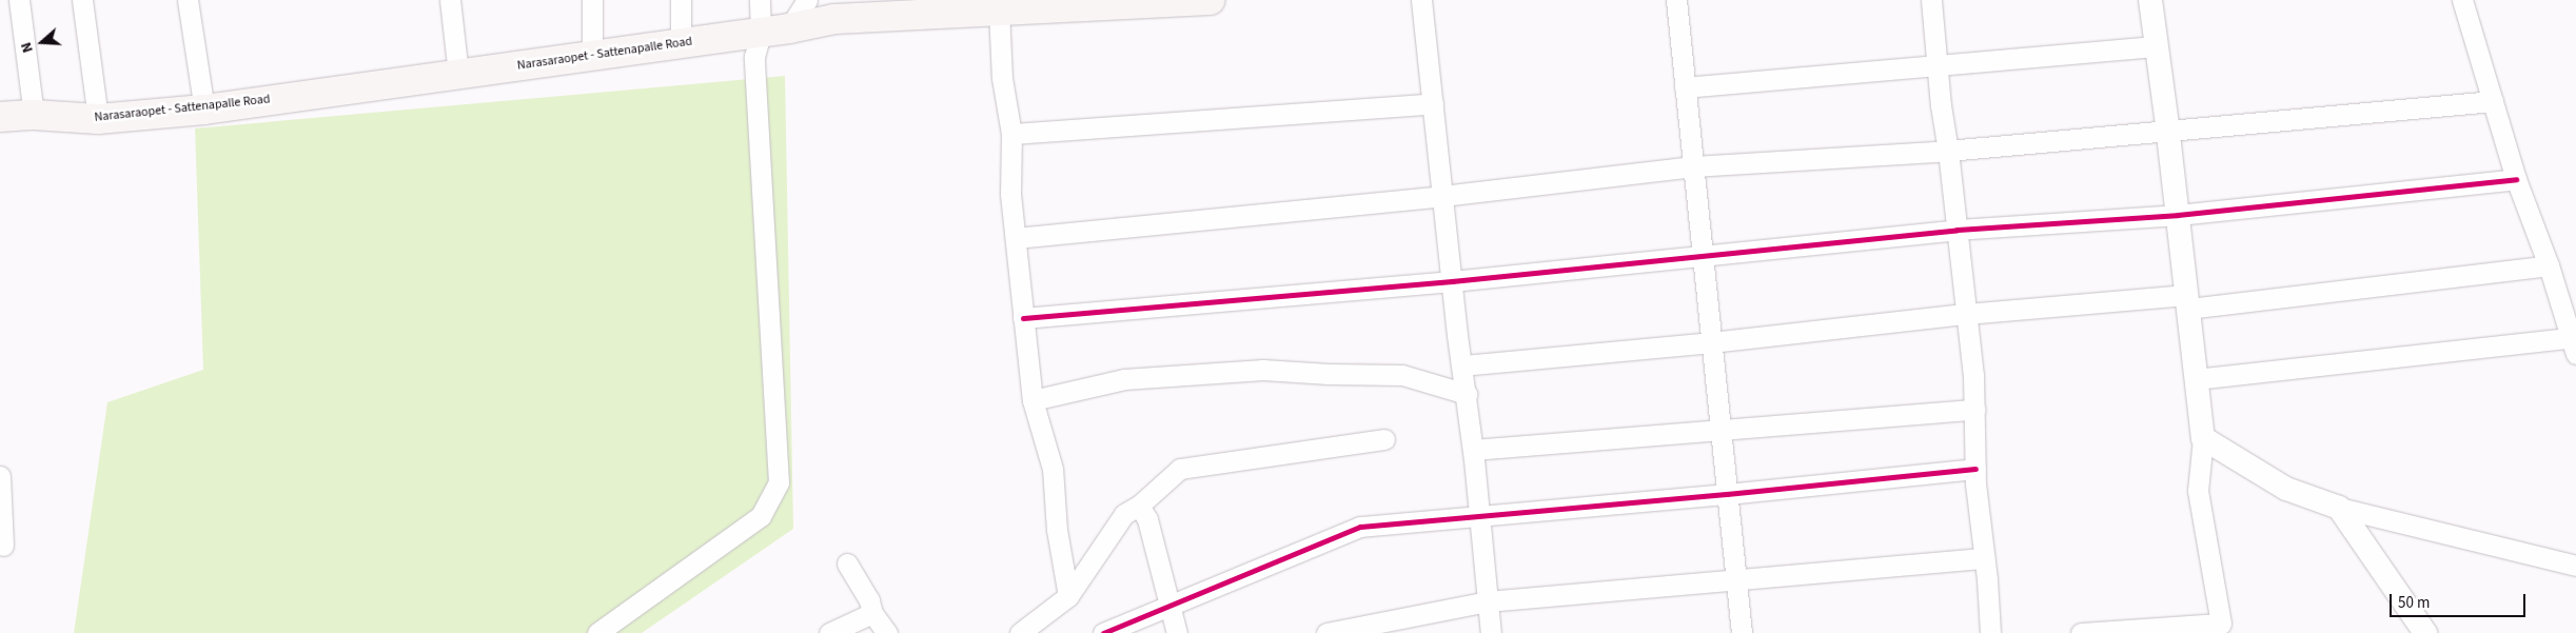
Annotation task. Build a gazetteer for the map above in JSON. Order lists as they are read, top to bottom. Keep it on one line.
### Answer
{"streets":{"main road":["Narasaraopet - Sattenapalle Road"]},"scale_bar":"50 m","north":"left"}
